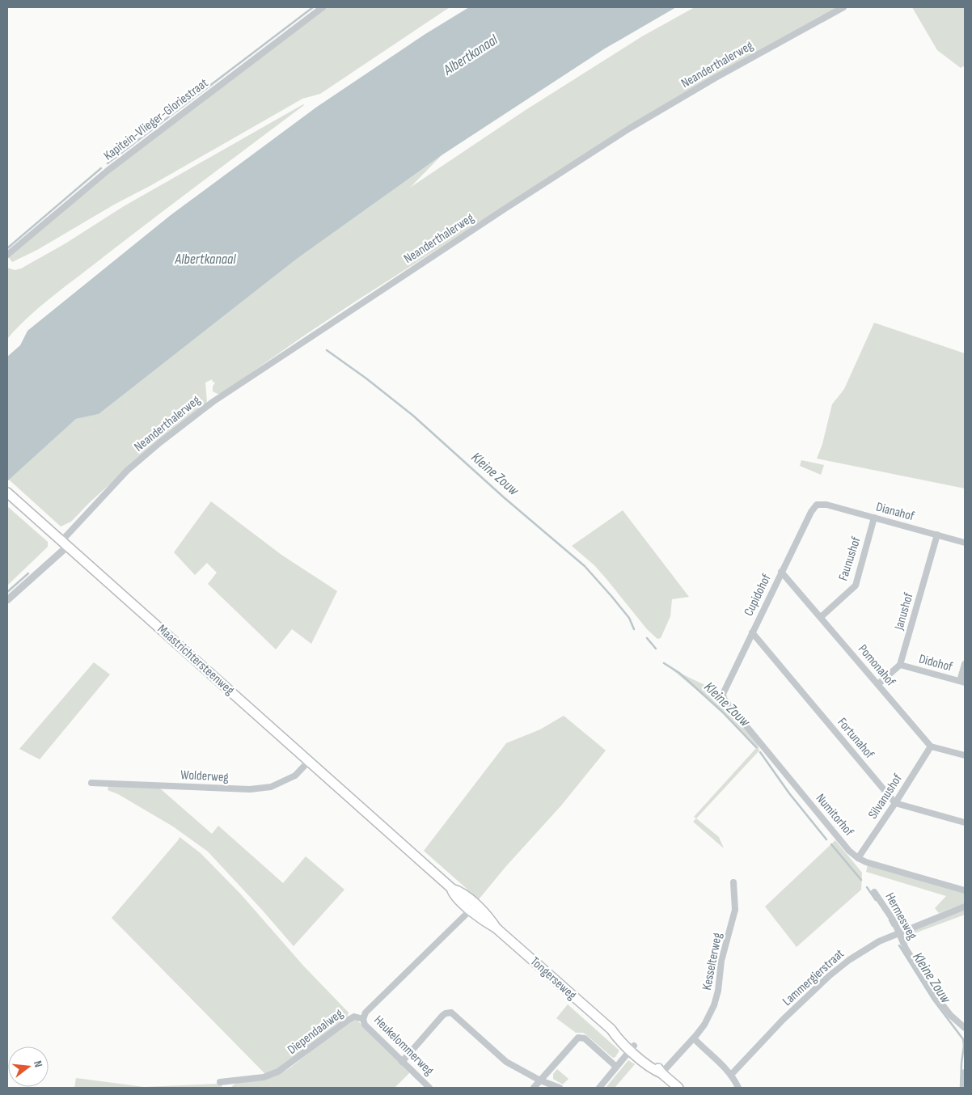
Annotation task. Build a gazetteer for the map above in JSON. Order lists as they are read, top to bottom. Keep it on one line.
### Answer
{"streets":{"main road":["Maastrichtersteenweg","Tongerseweg"],"street":["Neanderthalerweg","Kapitein-Vlieger-Gloriestraat","Dianahof","Faunushof","Cupidohof","Janushof","Didohof","Pomonahof","Fortunahof","Wolderweg","Silvanushof","Numitorhof","Hermesweg","Kesselterweg","Lammergierstraat","Diependaalweg","Heukelommerweg"]},"crossings":[["Neanderthalerweg","Maastrichtersteenweg"],["Dianahof","Faunushof"],["Dianahof","Cupidohof"],["Dianahof","Janushof"],["Faunushof","Pomonahof"],["Cupidohof","Pomonahof"],["Cupidohof","Fortunahof"],["Cupidohof","Numitorhof"],["Janushof","Didohof"],["Maastrichtersteenweg","Wolderweg"],["Maastrichtersteenweg","Tongerseweg"],["Maastrichtersteenweg","Diependaalweg"],["Pomonahof","Silvanushof"],["Fortunahof","Silvanushof"],["Silvanushof","Numitorhof"],["Hermesweg","Lammergierstraat"],["Kesselterweg","Tongerseweg"],["Tongerseweg","Diependaalweg"],["Diependaalweg","Heukelommerweg"]],"water":["Albertkanaal","Kleine Zouw"],"north":"right"}
